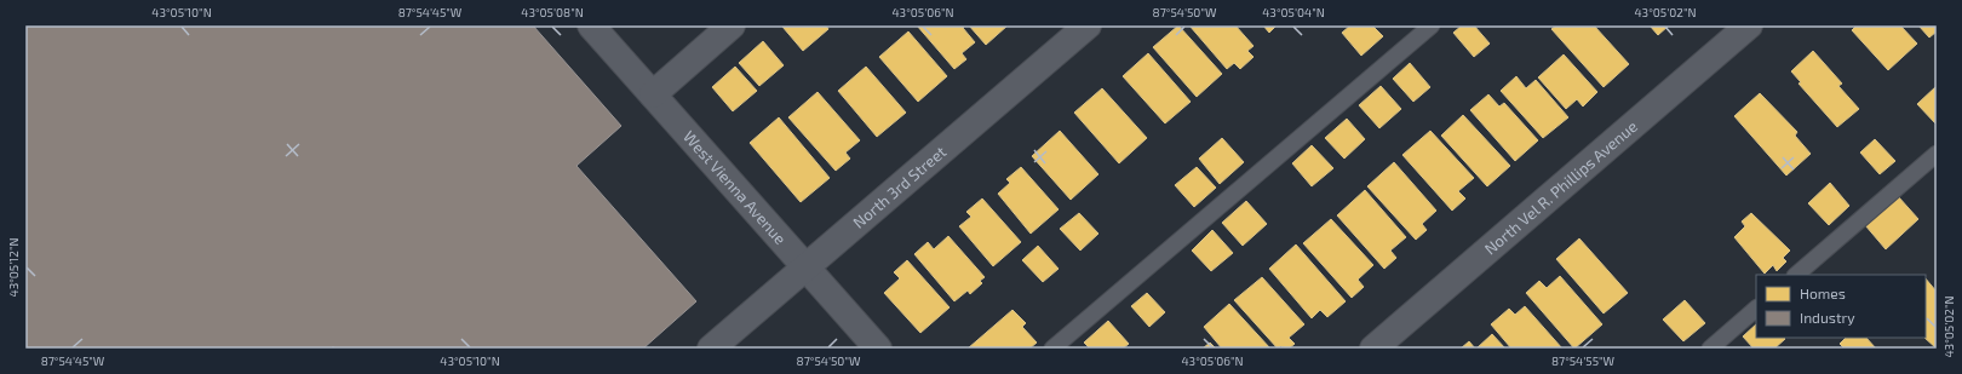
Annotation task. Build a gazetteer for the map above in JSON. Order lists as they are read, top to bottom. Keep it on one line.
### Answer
{"streets":{"street":["West Vienna Avenue","North Vel R. Phillips Avenue","North 3rd Street"]},"crossings":[["West Vienna Avenue","North 3rd Street"]],"legend":["Homes","Industry"],"coordinates":["43°05'10\"N","87°54'45\"W","43°05'08\"N","43°05'06\"N","87°54'50\"W","43°05'04\"N","43°05'02\"N","43°05'12\"N","87°54'55\"W"]}
